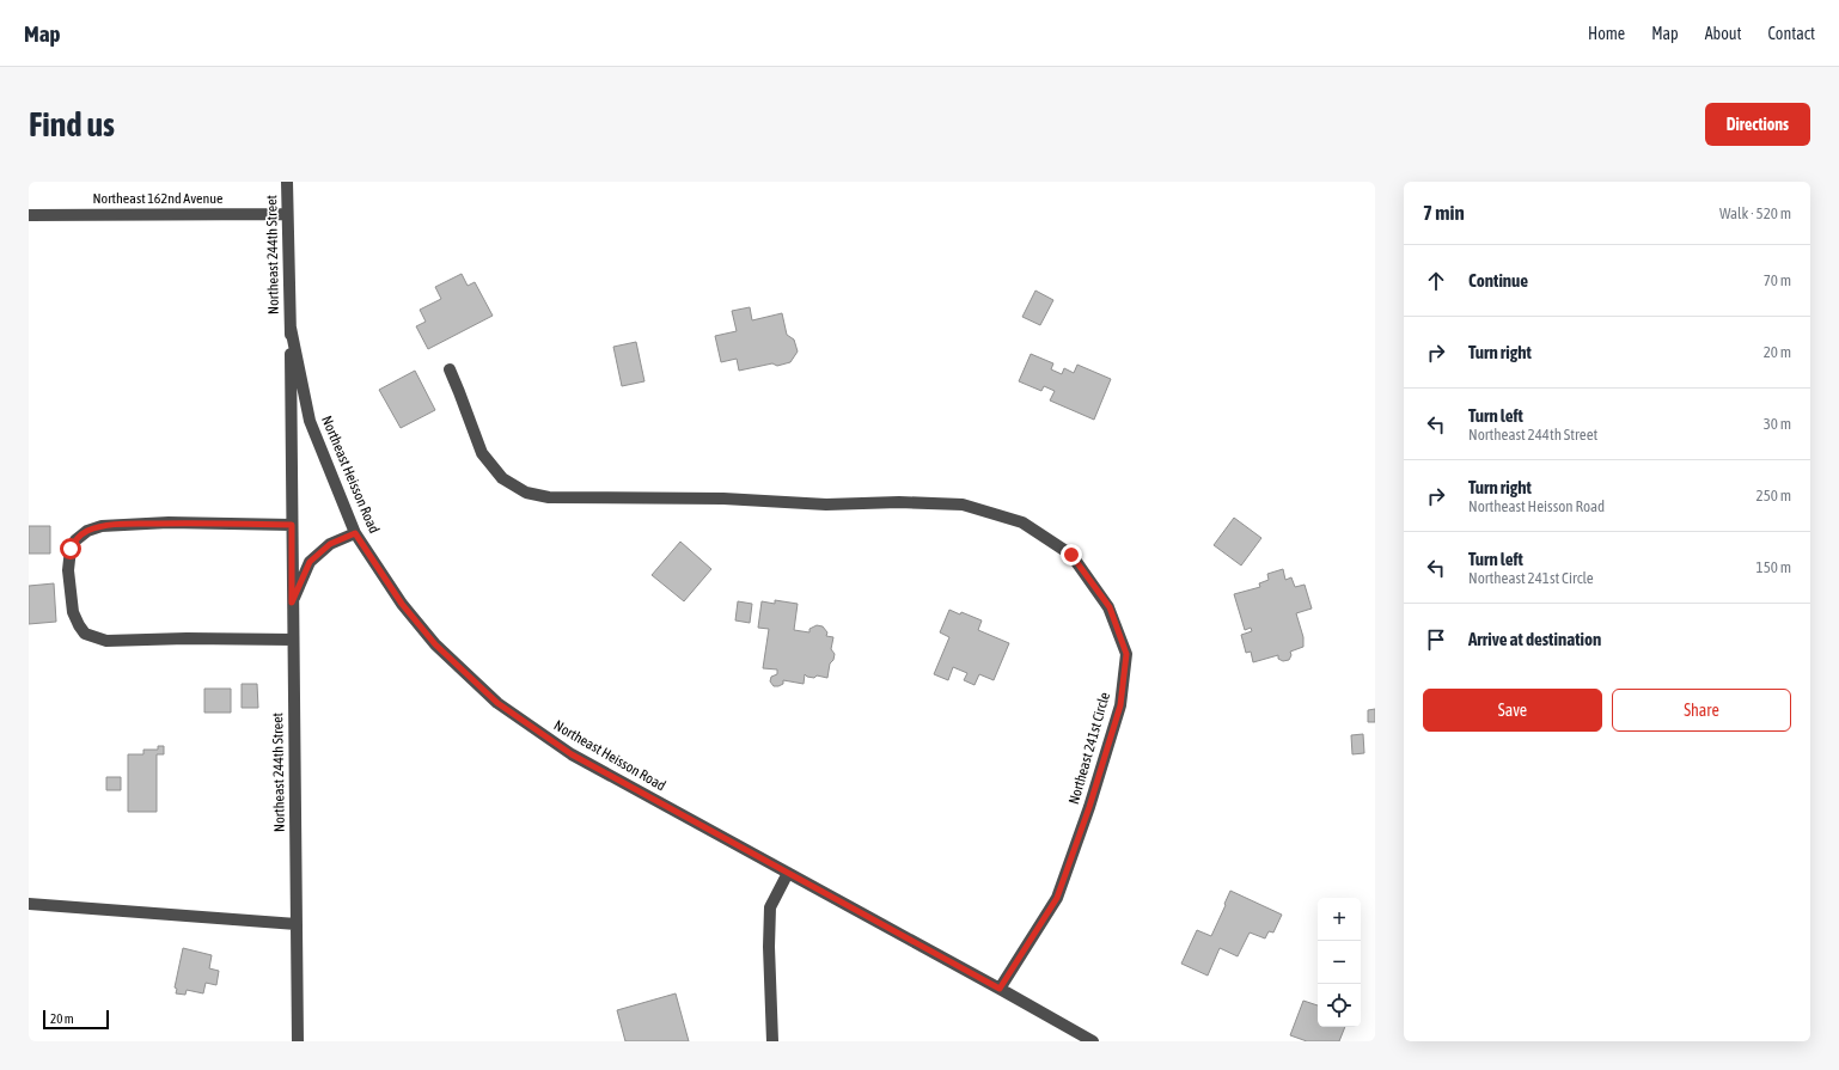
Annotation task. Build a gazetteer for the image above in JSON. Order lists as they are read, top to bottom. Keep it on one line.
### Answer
{"streets":{"street":["Northeast 162nd Avenue","Northeast 244th Street","Northeast Heisson Road","Northeast 241st Circle"]},"crossings":[["Northeast 162nd Avenue","Northeast 244th Street"],["Northeast 244th Street","Northeast Heisson Road"],["Northeast Heisson Road","Northeast 241st Circle"]],"scale_bar":"20 m","page":{"header":"Map","nav":["Home","Map","About","Contact"],"buttons":["Directions",["Save","Share"]],"title":"Find us","heading":["7 min","Walk · 520 m"],"list":[["Continue","70 m"],["Turn right","20 m"],["Turn left","Northeast 244th Street","30 m"],["Turn right","Northeast Heisson Road","250 m"],["Turn left","Northeast 241st Circle","150 m"],"Arrive at destination"],"map_buttons":["+","−"],"scale":"20 m"}}
